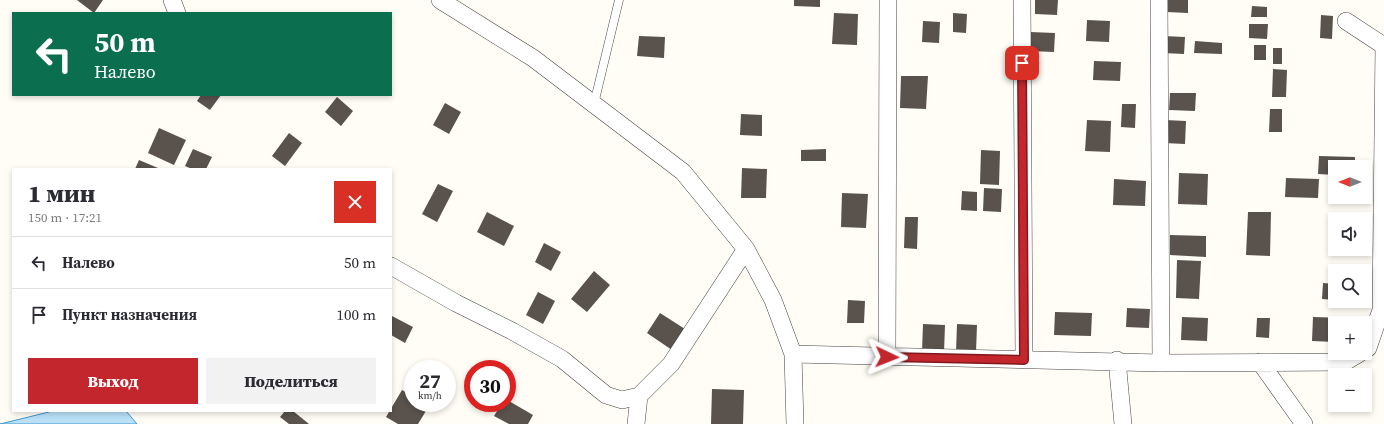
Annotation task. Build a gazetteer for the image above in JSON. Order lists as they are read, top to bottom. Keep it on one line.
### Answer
{"north":"left","page":{"turn":["50 m","Налево"],"map_buttons":["+","−"],"heading":["1 мин","150 m · 17:21"],"list":[{"name":"Налево","value":"50 m"},{"name":"Пункт назначения","value":"100 m"}],"buttons":["Выход","Поделиться"],"speed":"27 km/h","limit":"30"}}
